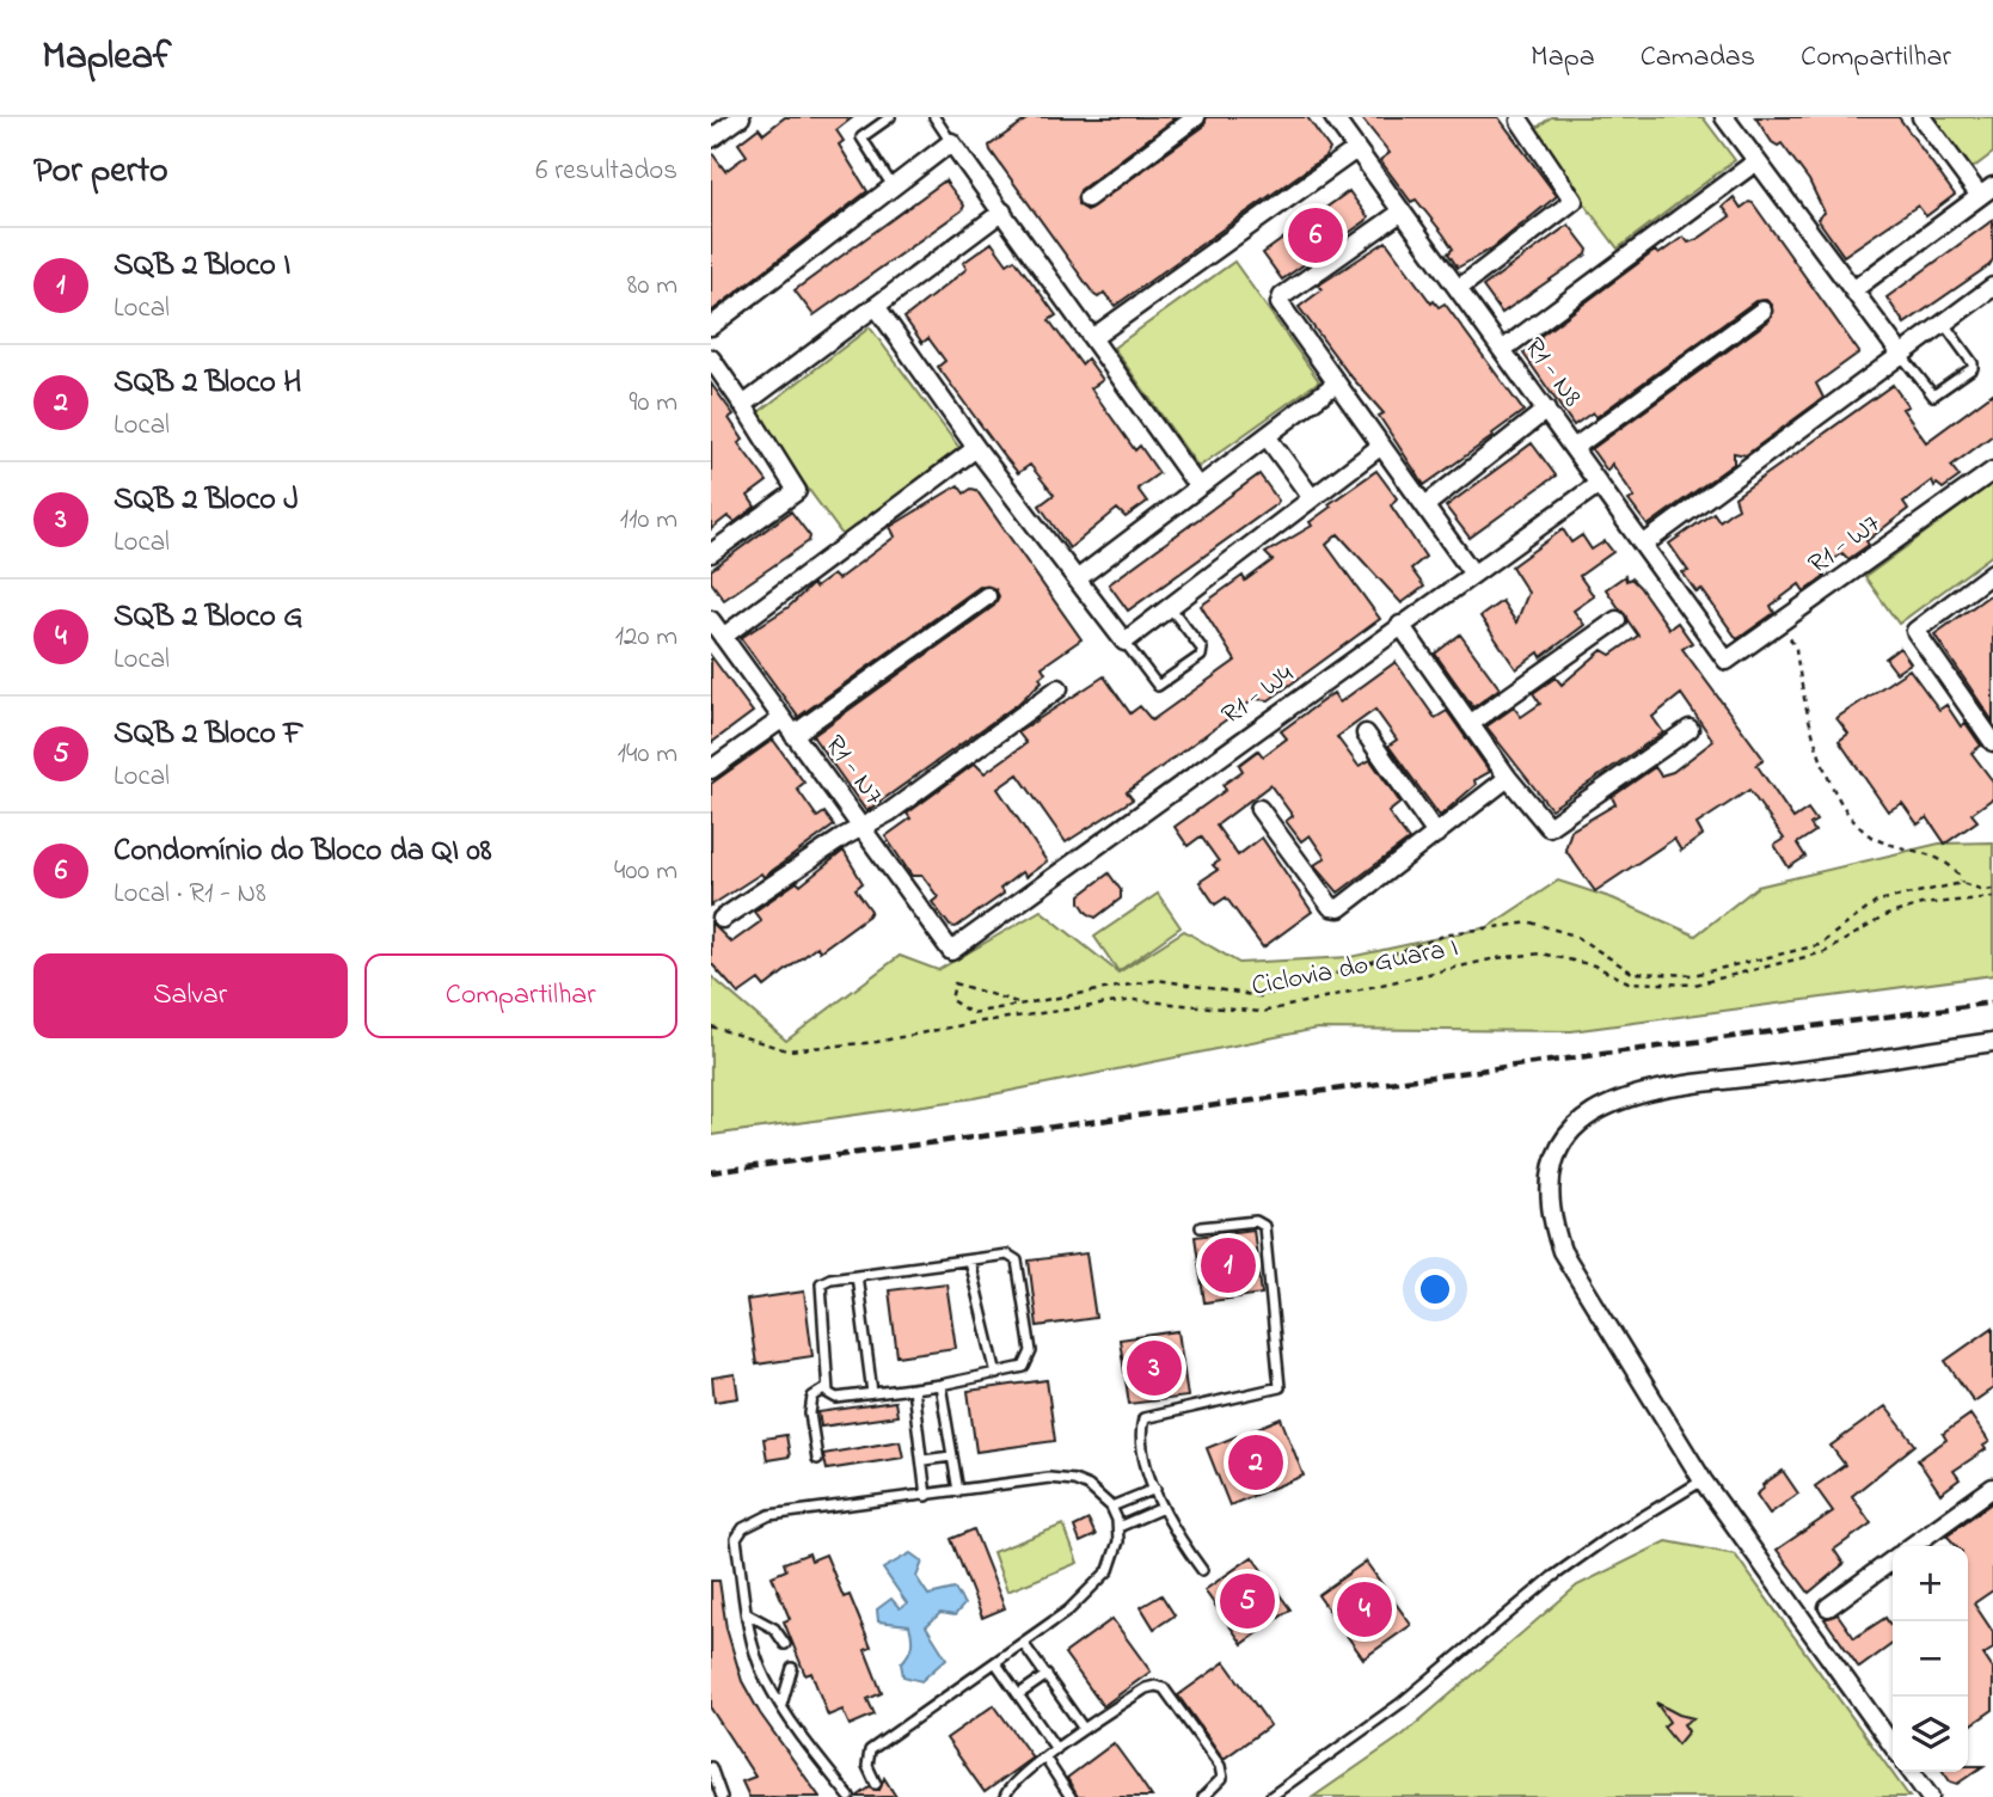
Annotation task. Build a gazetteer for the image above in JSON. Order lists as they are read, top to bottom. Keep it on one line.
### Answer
{"streets":{"street":["R1 - N8","R1 - W7","R1 - W4","R1 - N7"],"path":["Ciclovia do Guara I"]},"crossings":[["R1 - N8","R1 - W7"],["R1 - N8","R1 - W4"],["R1 - W4","R1 - N7"]],"page":{"header":"Mapleaf","nav":["Mapa","Camadas","Compartilhar"],"heading":["Por perto","6 resultados"],"pins":["6","1","3","2","5","4"],"list":[{"mark":"1","name":"SQB 2 Bloco I","note":"Local","value":"80 m"},{"mark":"2","name":"SQB 2 Bloco H","note":"Local","value":"90 m"},{"mark":"3","name":"SQB 2 Bloco J","note":"Local","value":"110 m"},{"mark":"4","name":"SQB 2 Bloco G","note":"Local","value":"120 m"},{"mark":"5","name":"SQB 2 Bloco F","note":"Local","value":"140 m"},{"mark":"6","name":"Condomínio do Bloco da QI 08","note":"Local · R1 - N8","value":"400 m"}],"buttons":["Salvar","Compartilhar"],"map_buttons":["+","−"]}}
